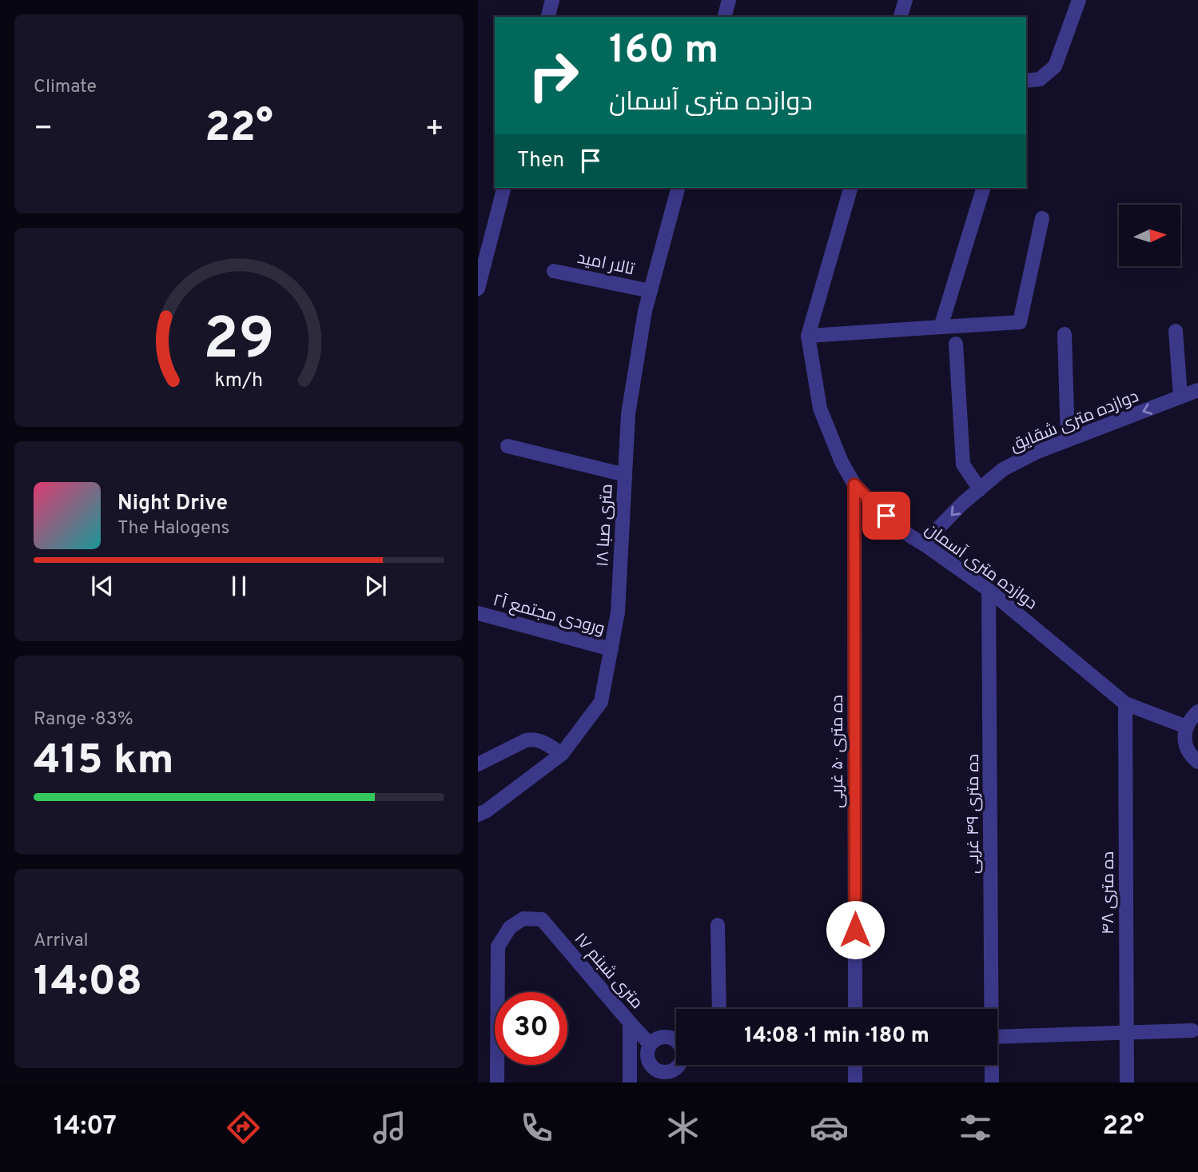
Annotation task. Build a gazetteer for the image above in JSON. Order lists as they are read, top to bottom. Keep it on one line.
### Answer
{"streets":{"street":["تالار امید","دوازده متری شقایق","متری صبا ۱۸","دوازده متری آسمان","ورودی مجتمع آ۲","ده متری ۵۰ غربی","ده متری ۴۹ غربی","ده متری ۴۸","۱۷ متری شبنم"]},"crossings":[["تالار امید","متری صبا ۱۸"],["دوازده متری شقایق","دوازده متری آسمان"],["متری صبا ۱۸","ورودی مجتمع آ۲"],["دوازده متری آسمان","ده متری ۵۰ غربی"],["دوازده متری آسمان","ده متری ۴۹ غربی"],["دوازده متری آسمان","ده متری ۴۸"]],"one_way":["دوازده متری شقایق"],"north":"right","page":{"tile":["Climate",["Range · 83%","415 km"],["Arrival","14:08"]],"turn":["160 m","دوازده متری آسمان"],"heat":["−","22°","+"],"then":"Then","song":["Night Drive","The Halogens"],"limit":"30","trip":"14:08 · 1 min · 180 m","tabs":["14:07","22°"],"gauge":["29","km/h"]}}
